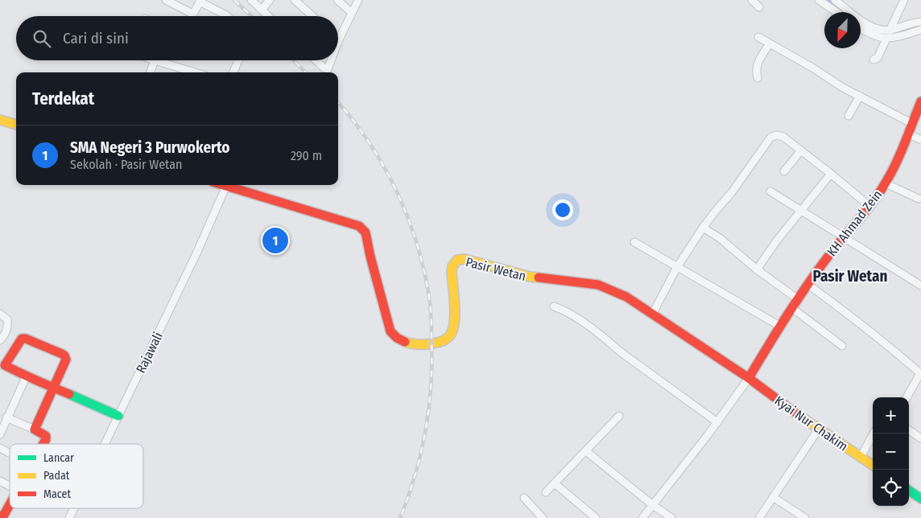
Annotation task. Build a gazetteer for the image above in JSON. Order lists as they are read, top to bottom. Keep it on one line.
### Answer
{"streets":{"street":["KH Ahmad Zein","Pasir Wetan","Rajawali","Kyai Nur Chakim"]},"crossings":[["KH Ahmad Zein","Pasir Wetan"],["KH Ahmad Zein","Kyai Nur Chakim"],["Pasir Wetan","Kyai Nur Chakim"]],"districts":["Pasir Wetan"],"legend":["Lancar","Padat","Macet"],"north":"bottom left","page":{"search":"Cari di sini","heading":"Terdekat","list":[{"mark":"1","name":"SMA Negeri 3 Purwokerto","note":"Sekolah · Pasir Wetan","value":"290 m"}],"pins":"1","map_buttons":["+","−"]}}
